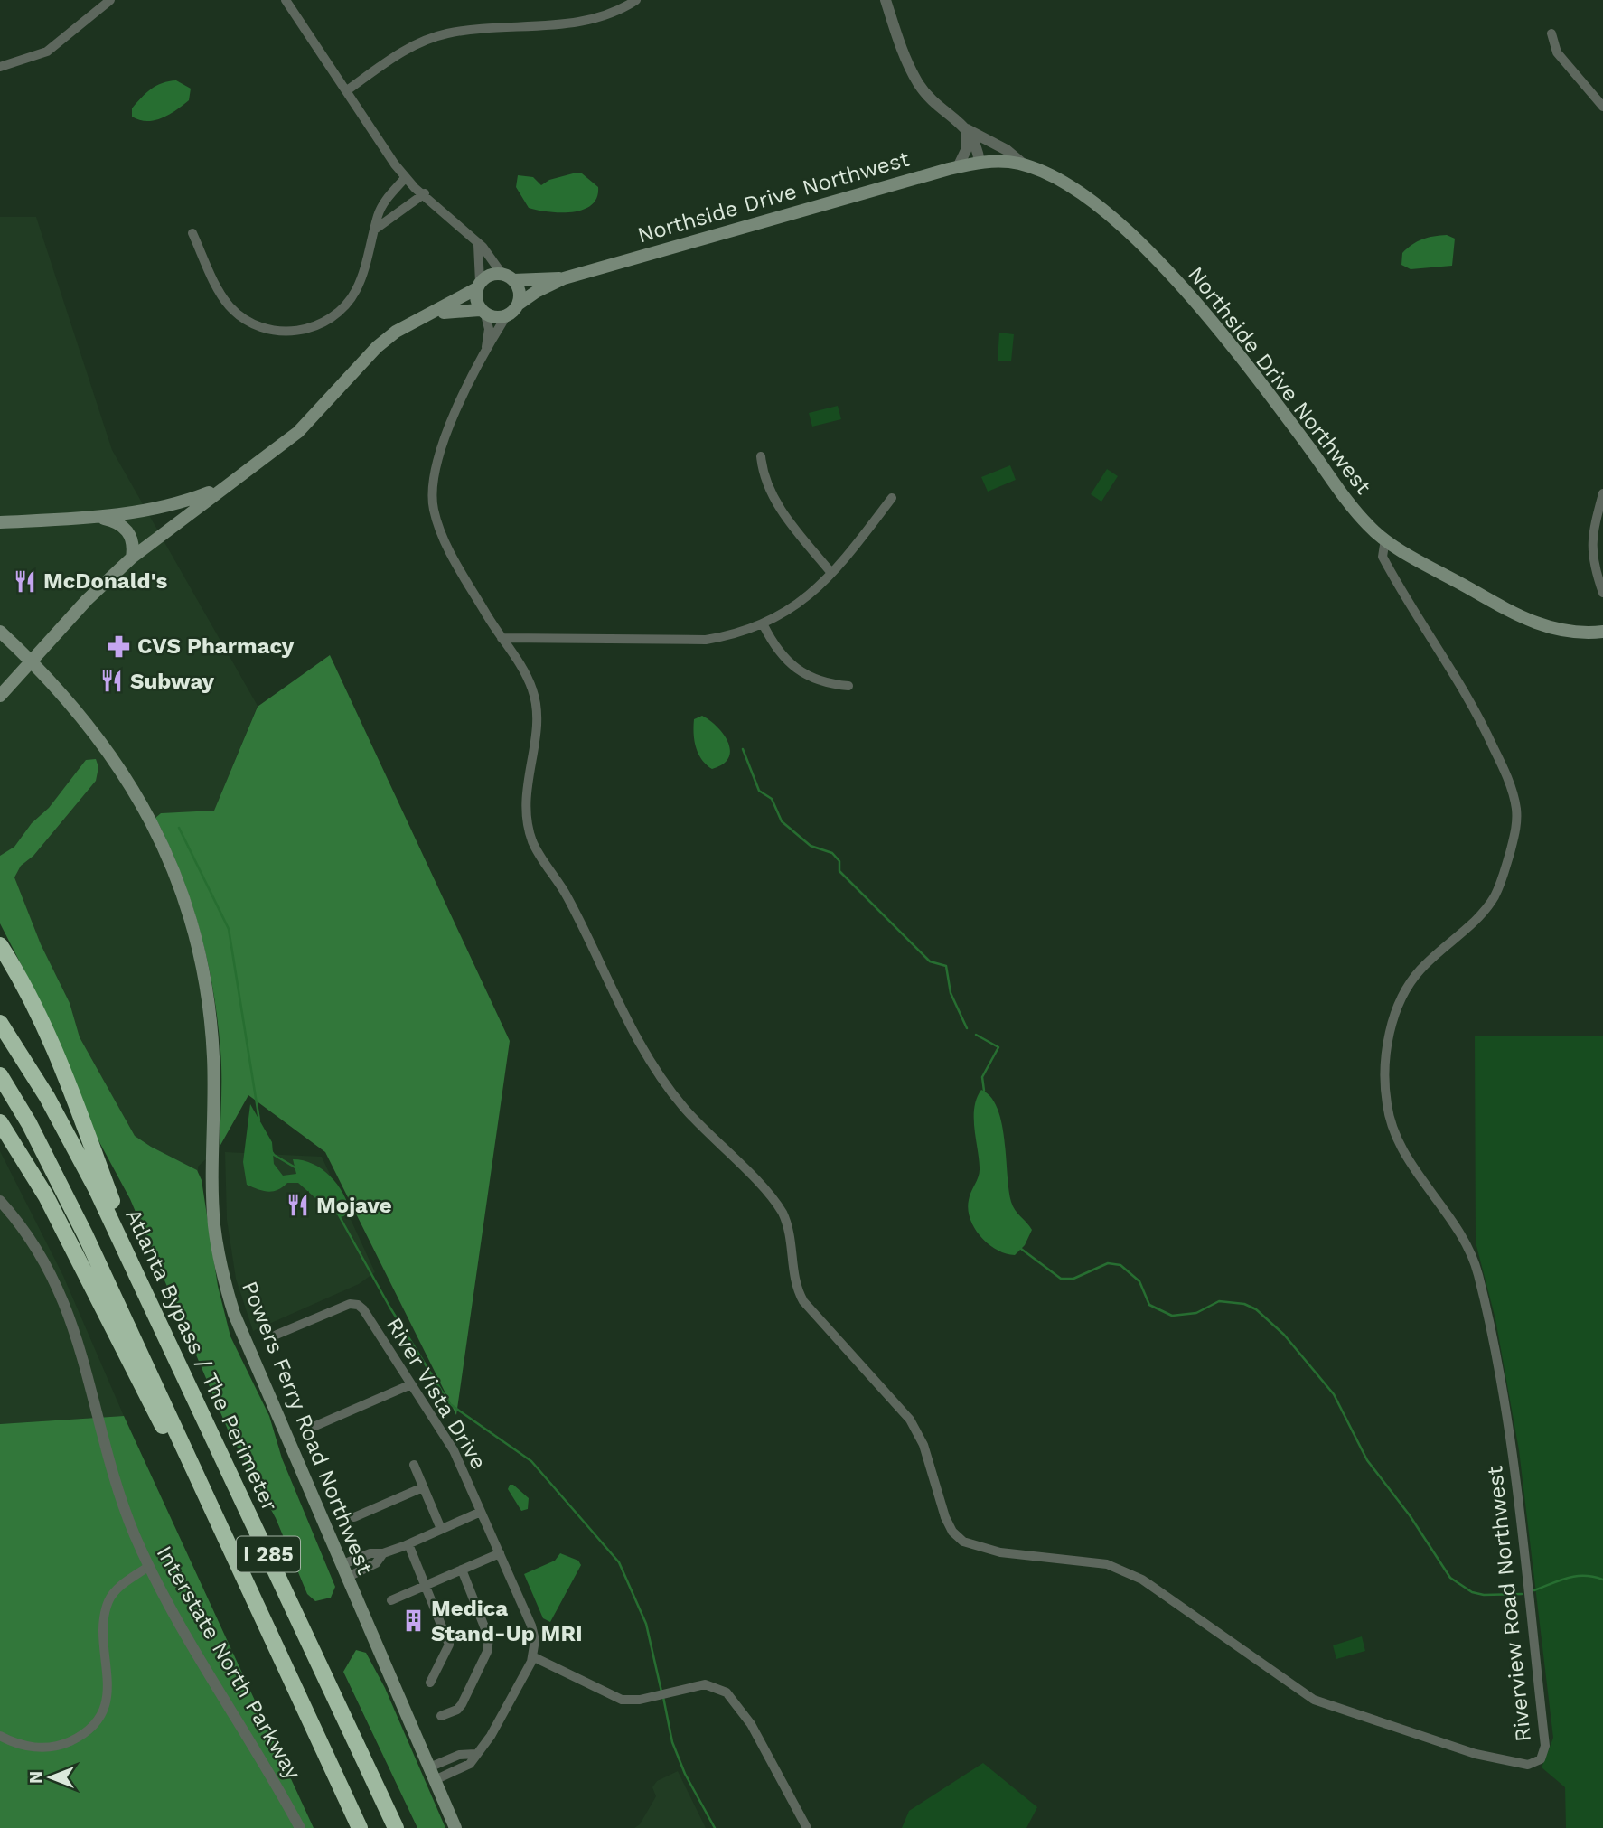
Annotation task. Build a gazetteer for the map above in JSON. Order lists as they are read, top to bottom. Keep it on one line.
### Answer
{"streets":{"highway":["Atlanta Bypass / The Perimeter","I 285"],"main road":["Northside Drive Northwest","Powers Ferry Road Northwest"],"street":["River Vista Drive","Riverview Road Northwest","Interstate North Parkway"]},"crossings":[["Northside Drive Northwest","Riverview Road Northwest"],["River Vista Drive","Powers Ferry Road Northwest"]],"places":{"restaurant":["McDonald's","Subway","Mojave"],"pharmacy":["CVS Pharmacy"],"building":["Medica Stand-Up MRI"]},"north":"left"}
